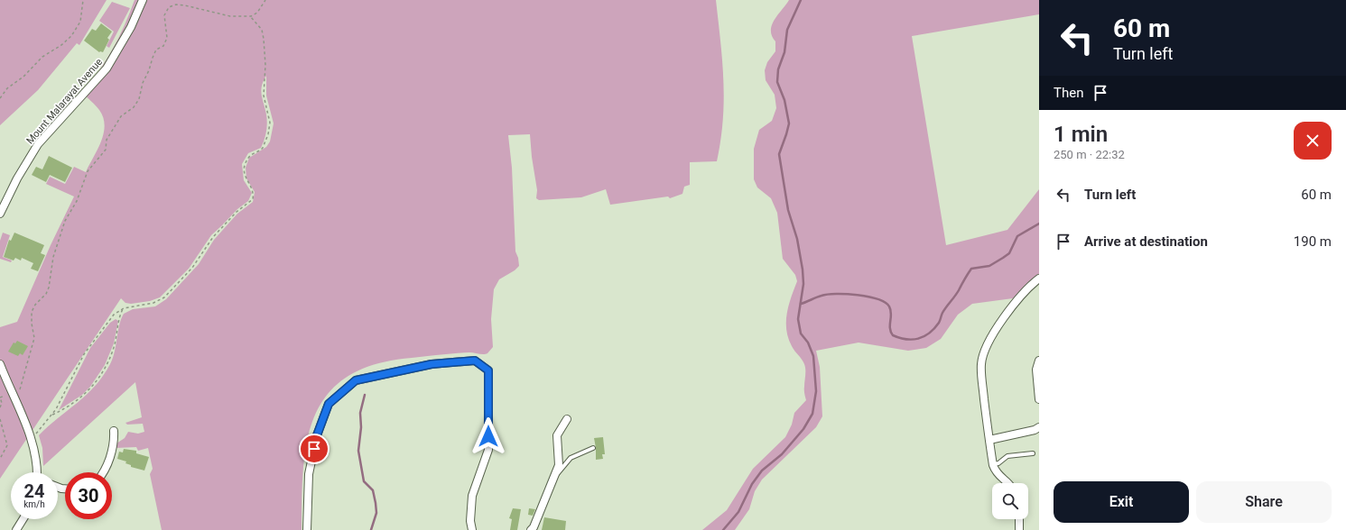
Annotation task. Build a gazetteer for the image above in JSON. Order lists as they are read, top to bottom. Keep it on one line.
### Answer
{"streets":{"street":["Mount Malarayat Avenue"]},"page":{"turn":["60 m","Turn left"],"then":"Then","heading":["1 min","250 m · 22:32"],"list":[{"name":"Turn left","value":"60 m"},{"name":"Arrive at destination","value":"190 m"}],"speed":"24 km/h","limit":"30","buttons":["Exit","Share"]}}
